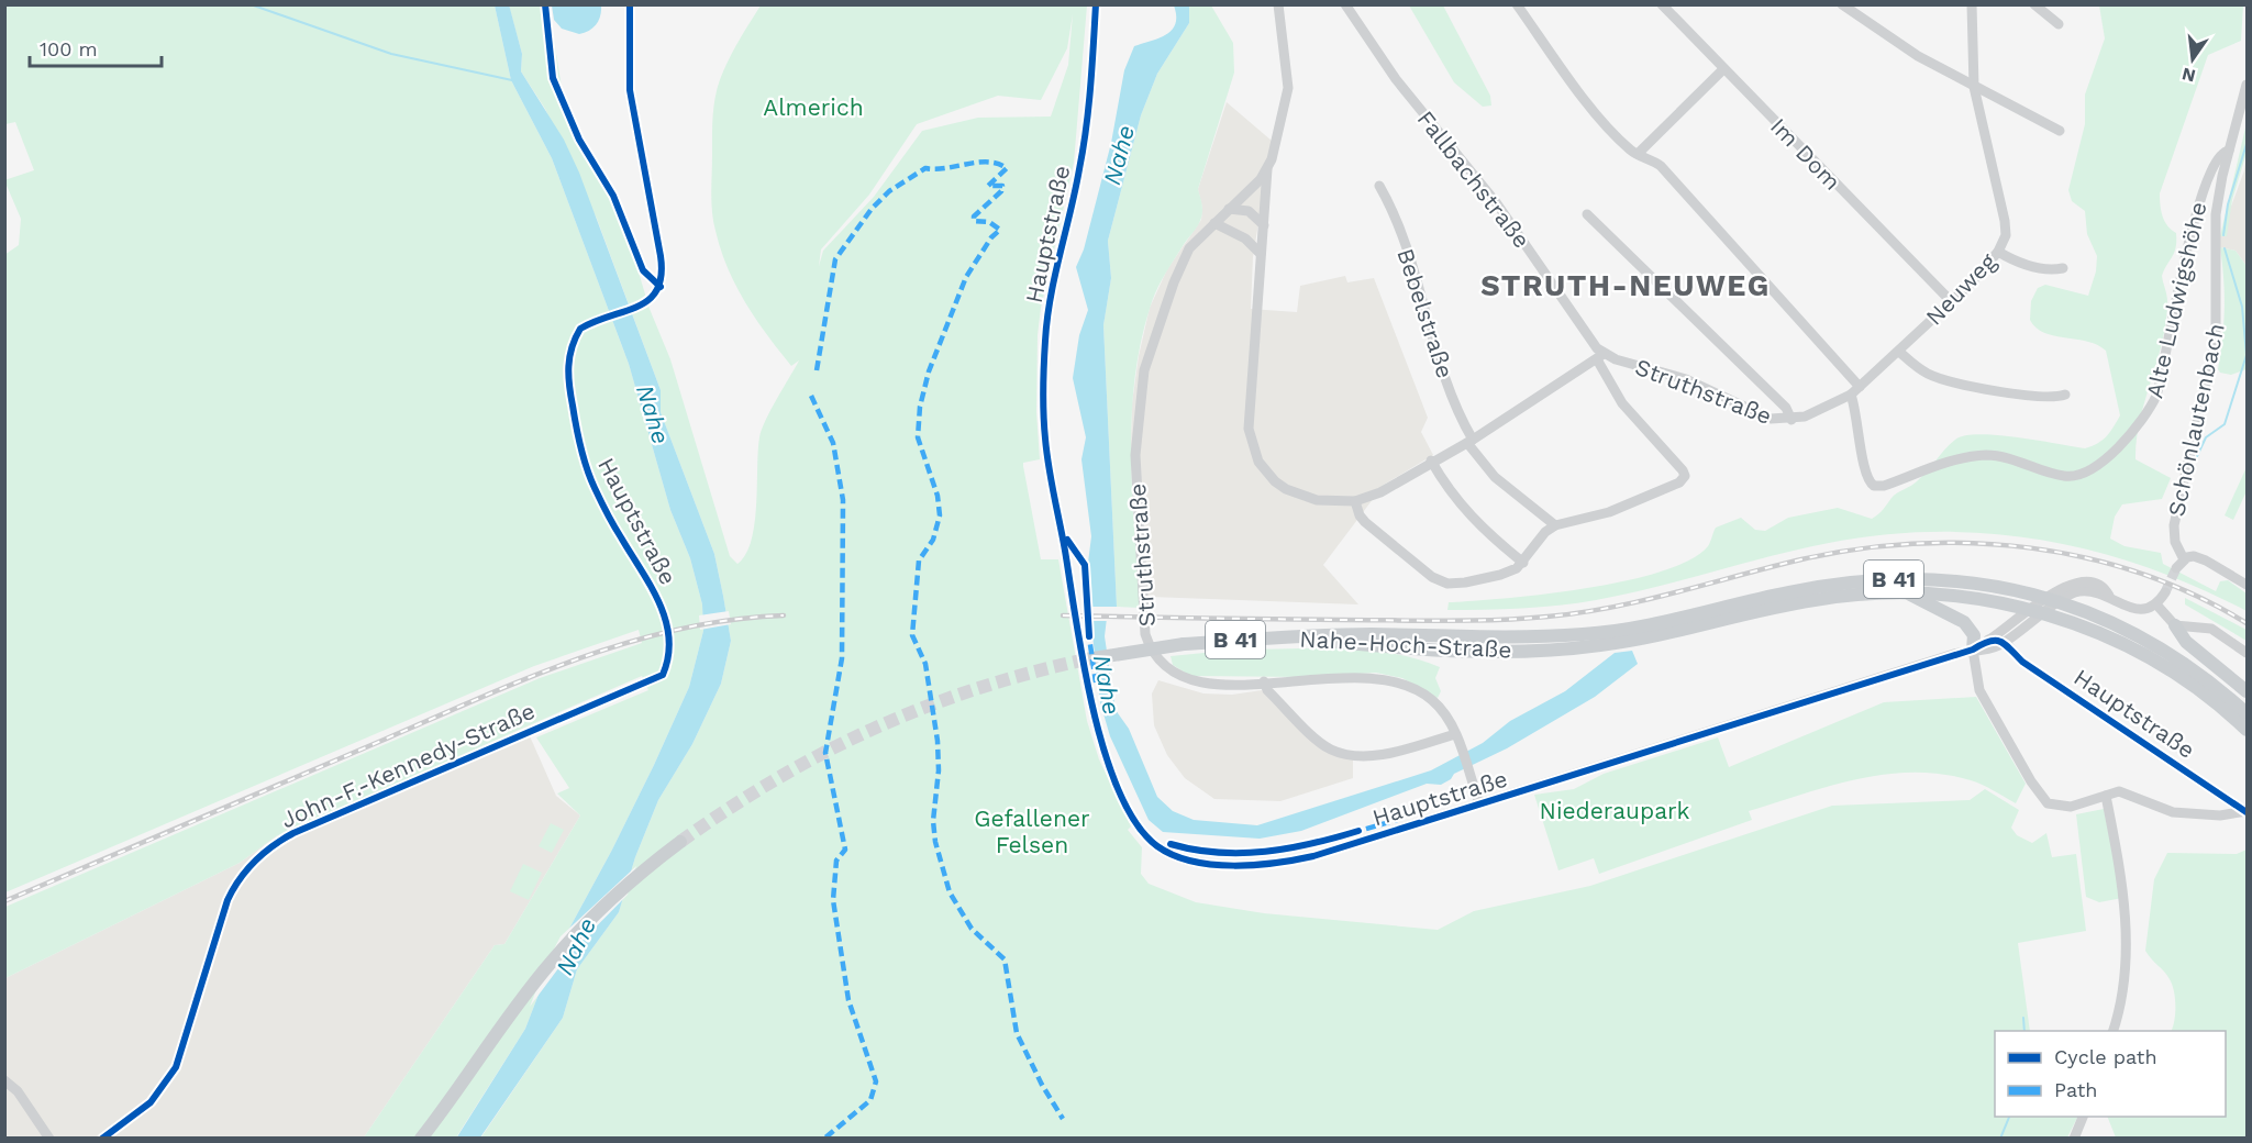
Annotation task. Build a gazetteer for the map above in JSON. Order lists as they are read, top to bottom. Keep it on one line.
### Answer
{"streets":{"main road":["B 41","Nahe-Hoch-Straße"],"street":["Im Dom","Fallbachstraße","Hauptstraße","Neuweg","Alte Ludwigshöhe","Bebelstraße","Struthstraße","Schönlautenbach","John-F.-Kennedy-Straße"]},"crossings":[["Im Dom","Neuweg"],["Fallbachstraße","Struthstraße"],["Hauptstraße","Struthstraße"],["Hauptstraße","Nahe-Hoch-Straße"],["Hauptstraße","John-F.-Kennedy-Straße"],["Neuweg","Alte Ludwigshöhe"],["Neuweg","Struthstraße"],["Alte Ludwigshöhe","Schönlautenbach"],["B 41","Nahe-Hoch-Straße"]],"districts":["STRUTH-NEUWEG"],"water":["Nahe"],"parks":["Almerich","Niederaupark","Gefallener Felsen"],"legend":["Cycle path","Path"],"scale_bar":"100 m","north":"bottom"}
